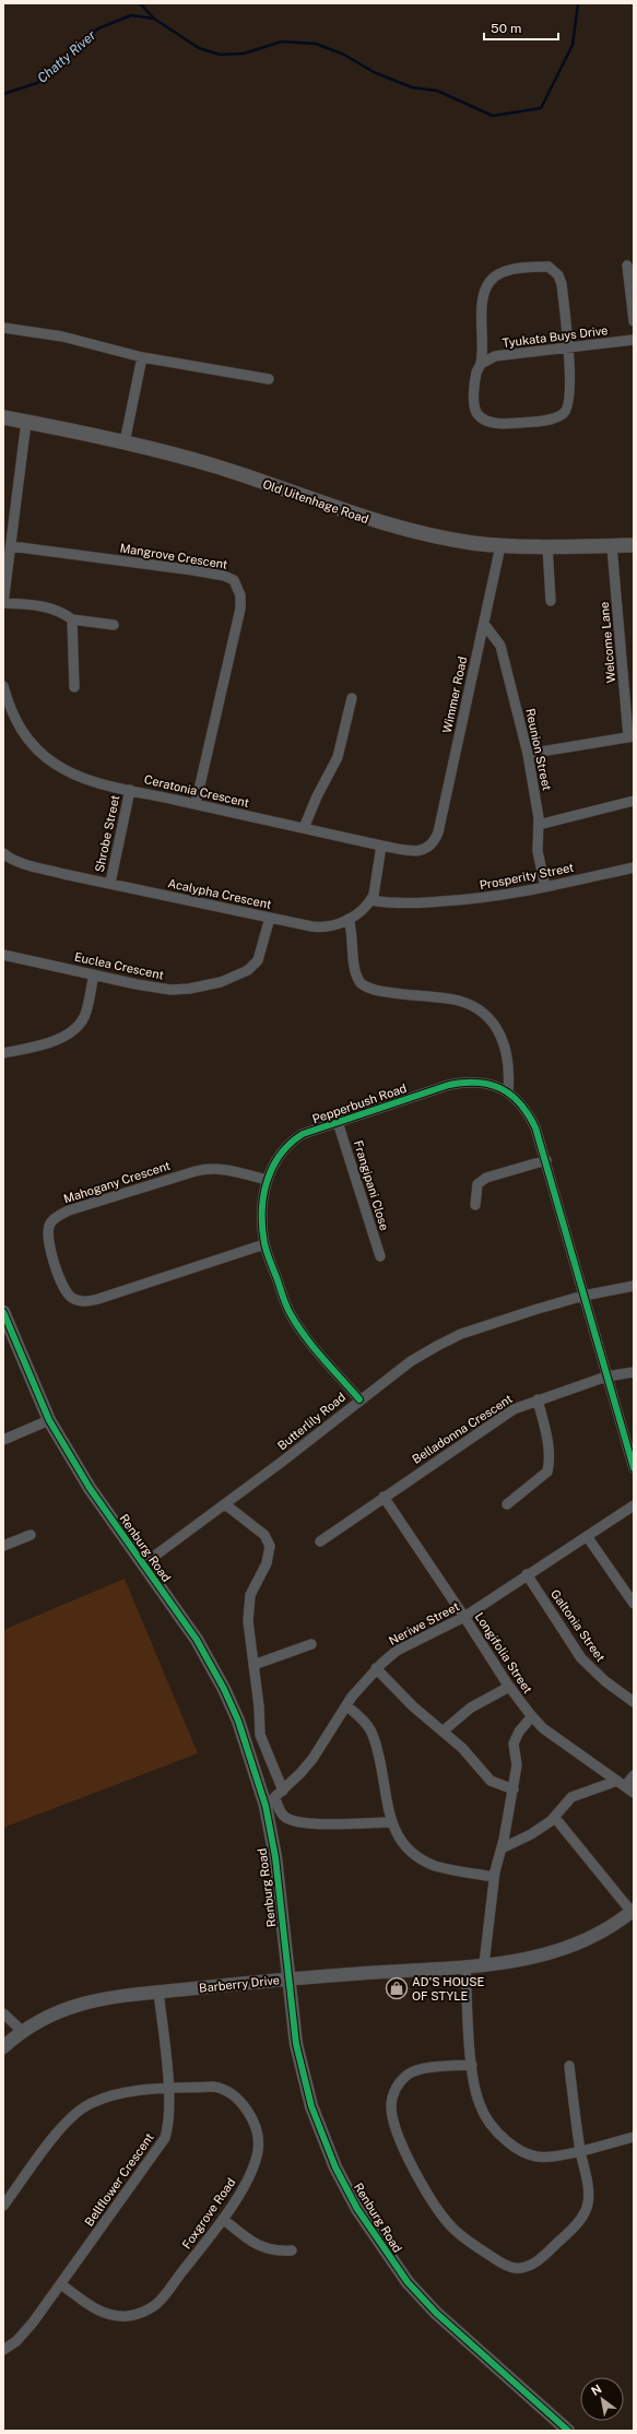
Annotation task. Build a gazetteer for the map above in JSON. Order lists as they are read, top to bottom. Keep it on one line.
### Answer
{"streets":{"main road":["Old Uitenhage Road"],"street":["Tyukata Buys Drive","Mangrove Crescent","Welcome Lane","Wimmer Road","Reunion Street","Ceratonia Crescent","Shrobe Street","Prosperity Street","Acalypha Crescent","Euclea Crescent","Pepperbush Road","Mahogany Crescent","Frangipani Close","Butterlily Road","Belladonna Crescent","Renburg Road","Neriwe Street","Galtonia Street","Longifolia Street","Barberry Drive","Bellflower Crescent","Foxgrove Road"]},"crossings":[["Old Uitenhage Road","Welcome Lane"],["Old Uitenhage Road","Wimmer Road"],["Mangrove Crescent","Ceratonia Crescent"],["Wimmer Road","Reunion Street"],["Wimmer Road","Ceratonia Crescent"],["Reunion Street","Prosperity Street"],["Ceratonia Crescent","Shrobe Street"],["Shrobe Street","Acalypha Crescent"],["Prosperity Street","Acalypha Crescent"],["Acalypha Crescent","Euclea Crescent"],["Pepperbush Road","Mahogany Crescent"],["Pepperbush Road","Frangipani Close"],["Pepperbush Road","Butterlily Road"],["Pepperbush Road","Belladonna Crescent"],["Butterlily Road","Renburg Road"],["Belladonna Crescent","Longifolia Street"],["Renburg Road","Neriwe Street"],["Renburg Road","Barberry Drive"],["Neriwe Street","Galtonia Street"],["Neriwe Street","Longifolia Street"],["Barberry Drive","Bellflower Crescent"],["Bellflower Crescent","Foxgrove Road"]],"water":["Chatty River"],"places":{"shop":["AD'S HOUSE OF STYLE"]},"scale_bar":"50 m","north":"top left"}
